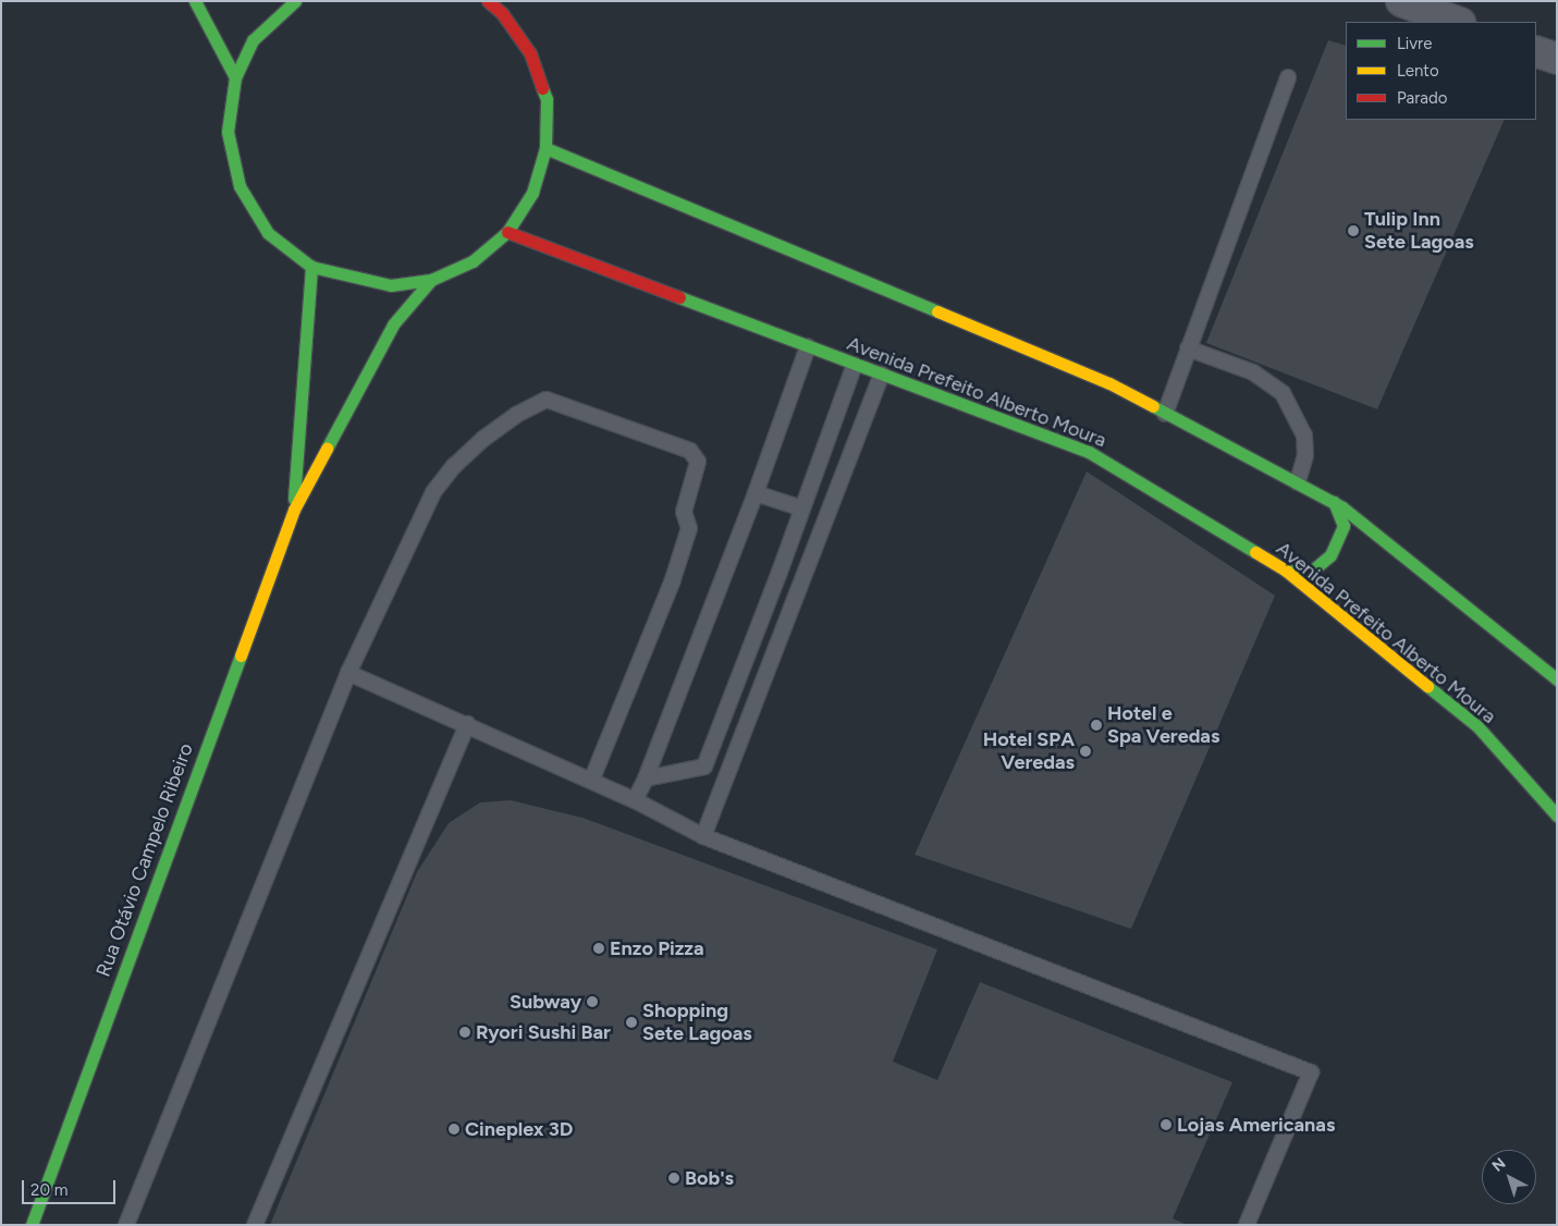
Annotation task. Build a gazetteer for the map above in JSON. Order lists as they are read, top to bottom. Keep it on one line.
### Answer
{"streets":{"main road":["Avenida Prefeito Alberto Moura","Rua Otávio Campelo Ribeiro"]},"places":["Tulip Inn Sete Lagoas","Hotel e Spa Veredas","Hotel SPA Veredas","Enzo Pizza","Subway","Shopping Sete Lagoas","Ryori Sushi Bar","Lojas Americanas","Cineplex 3D","Bob's"],"legend":["Livre","Lento","Parado"],"scale_bar":"20 m","north":"top left"}
